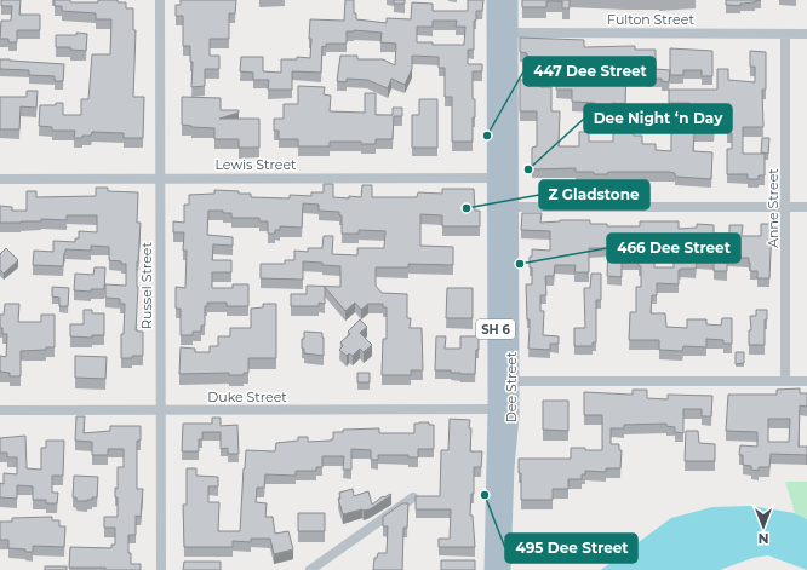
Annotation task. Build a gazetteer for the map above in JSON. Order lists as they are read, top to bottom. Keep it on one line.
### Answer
{"streets":{"main road":["SH 6","Dee Street"],"street":["Fulton Street","Lewis Street","Anne Street","Russel Street","Duke Street"]},"crossings":[["Fulton Street","Anne Street"],["Fulton Street","Dee Street"],["Lewis Street","Russel Street"],["Lewis Street","Dee Street"],["Russel Street","Duke Street"],["Dee Street","Duke Street"]],"places":["447 Dee Street","Dee Night ‘n Day","Z Gladstone","466 Dee Street","495 Dee Street"],"north":"bottom"}
